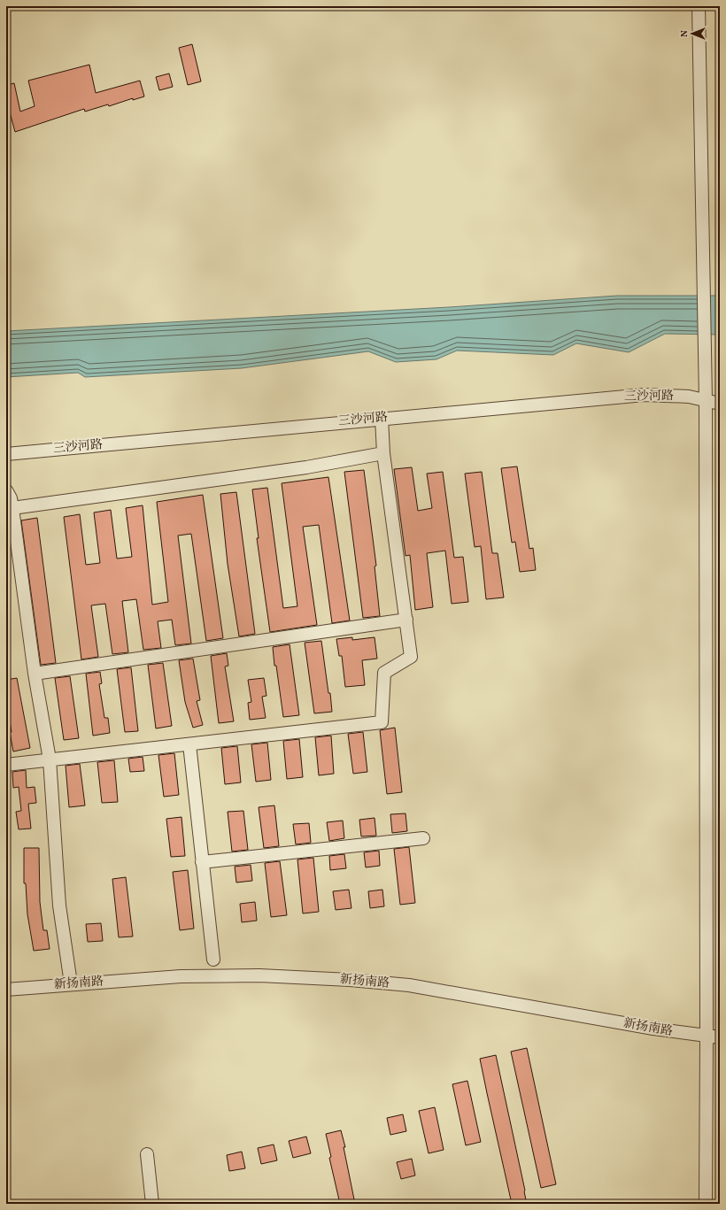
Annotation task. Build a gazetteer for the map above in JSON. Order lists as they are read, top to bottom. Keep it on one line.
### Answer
{"streets":{"street":["三沙河路","新扬南路"]},"north":"left"}
